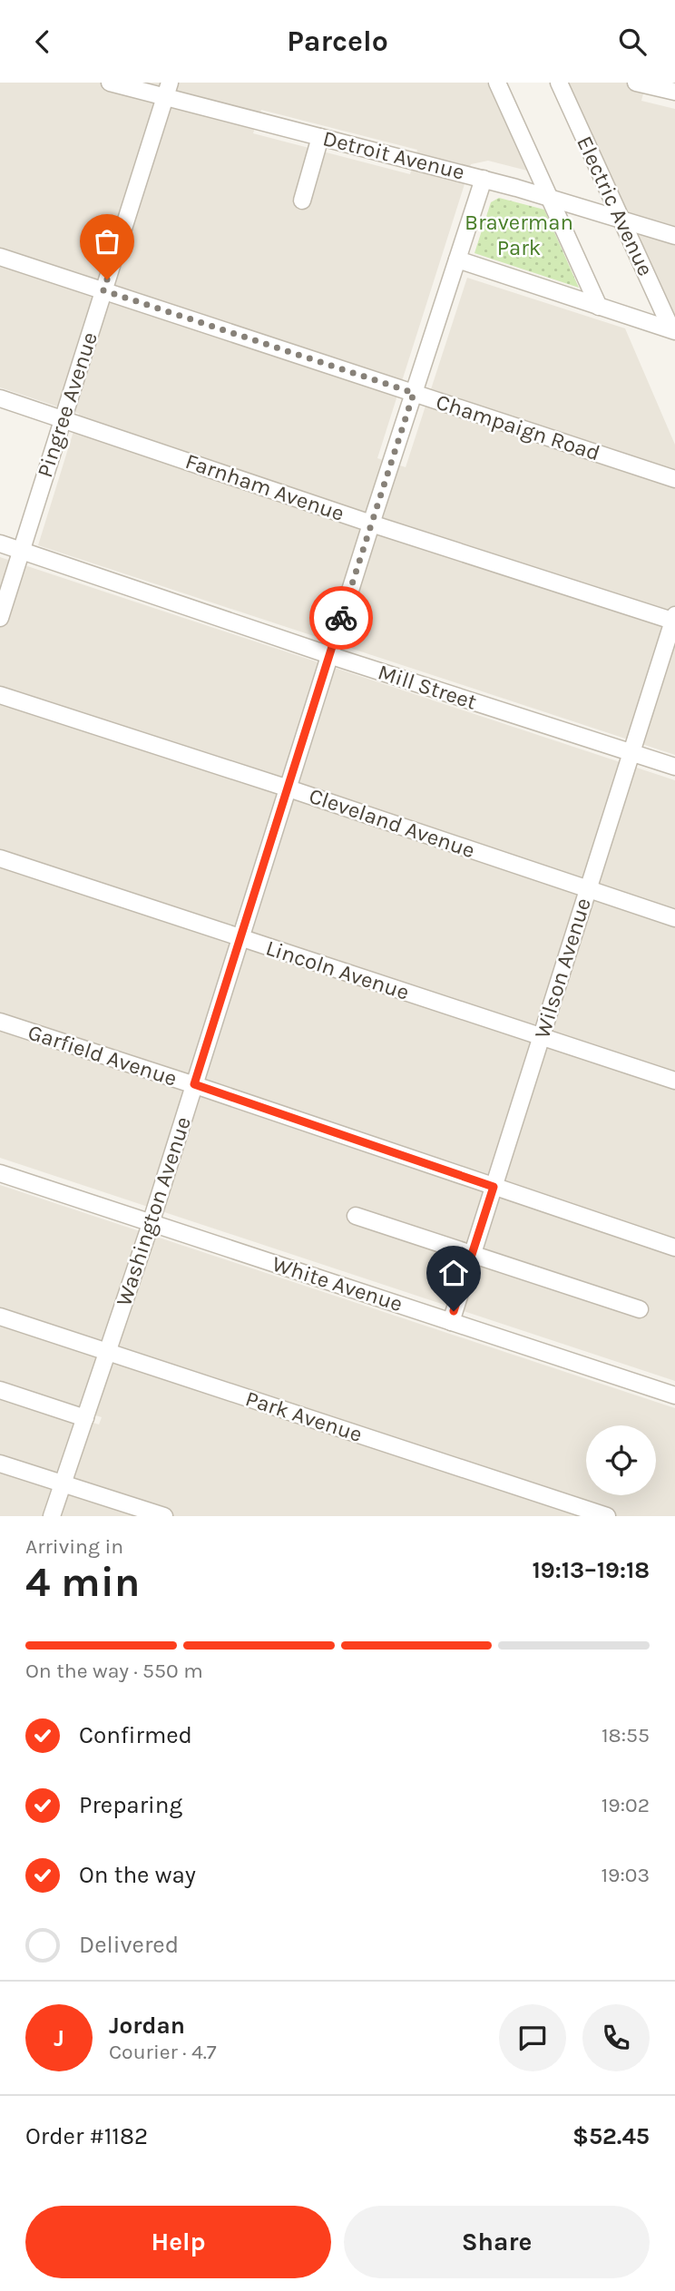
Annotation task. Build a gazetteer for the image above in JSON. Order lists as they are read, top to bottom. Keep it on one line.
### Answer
{"streets":{"street":["Detroit Avenue","Electric Avenue","Pingree Avenue","Champaign Road","Farnham Avenue","Mill Street","Cleveland Avenue","Wilson Avenue","Lincoln Avenue","Garfield Avenue","Washington Avenue","White Avenue","Park Avenue"]},"crossings":[["Detroit Avenue","Electric Avenue"],["Detroit Avenue","Pingree Avenue"],["Detroit Avenue","Washington Avenue"],["Pingree Avenue","Champaign Road"],["Pingree Avenue","Farnham Avenue"],["Pingree Avenue","Mill Street"],["Champaign Road","Washington Avenue"],["Farnham Avenue","Wilson Avenue"],["Farnham Avenue","Washington Avenue"],["Mill Street","Wilson Avenue"],["Mill Street","Washington Avenue"],["Cleveland Avenue","Wilson Avenue"],["Cleveland Avenue","Washington Avenue"],["Wilson Avenue","Lincoln Avenue"],["Wilson Avenue","Garfield Avenue"],["Wilson Avenue","White Avenue"],["Lincoln Avenue","Washington Avenue"],["Garfield Avenue","Washington Avenue"],["Washington Avenue","White Avenue"],["Washington Avenue","Park Avenue"]],"parks":["Braverman Park"],"page":{"header":"Parcelo","heading":["4 min","Arriving in","19:13–19:18"],"panel":["Jordan","Courier · 4.7","Order #1182","$52.45"],"bar":"On the way · 550 m","list":[["Confirmed","18:55"],["Preparing","19:02"],["On the way","19:03"],"Delivered"],"round":"J","buttons":["Help","Share"]}}
